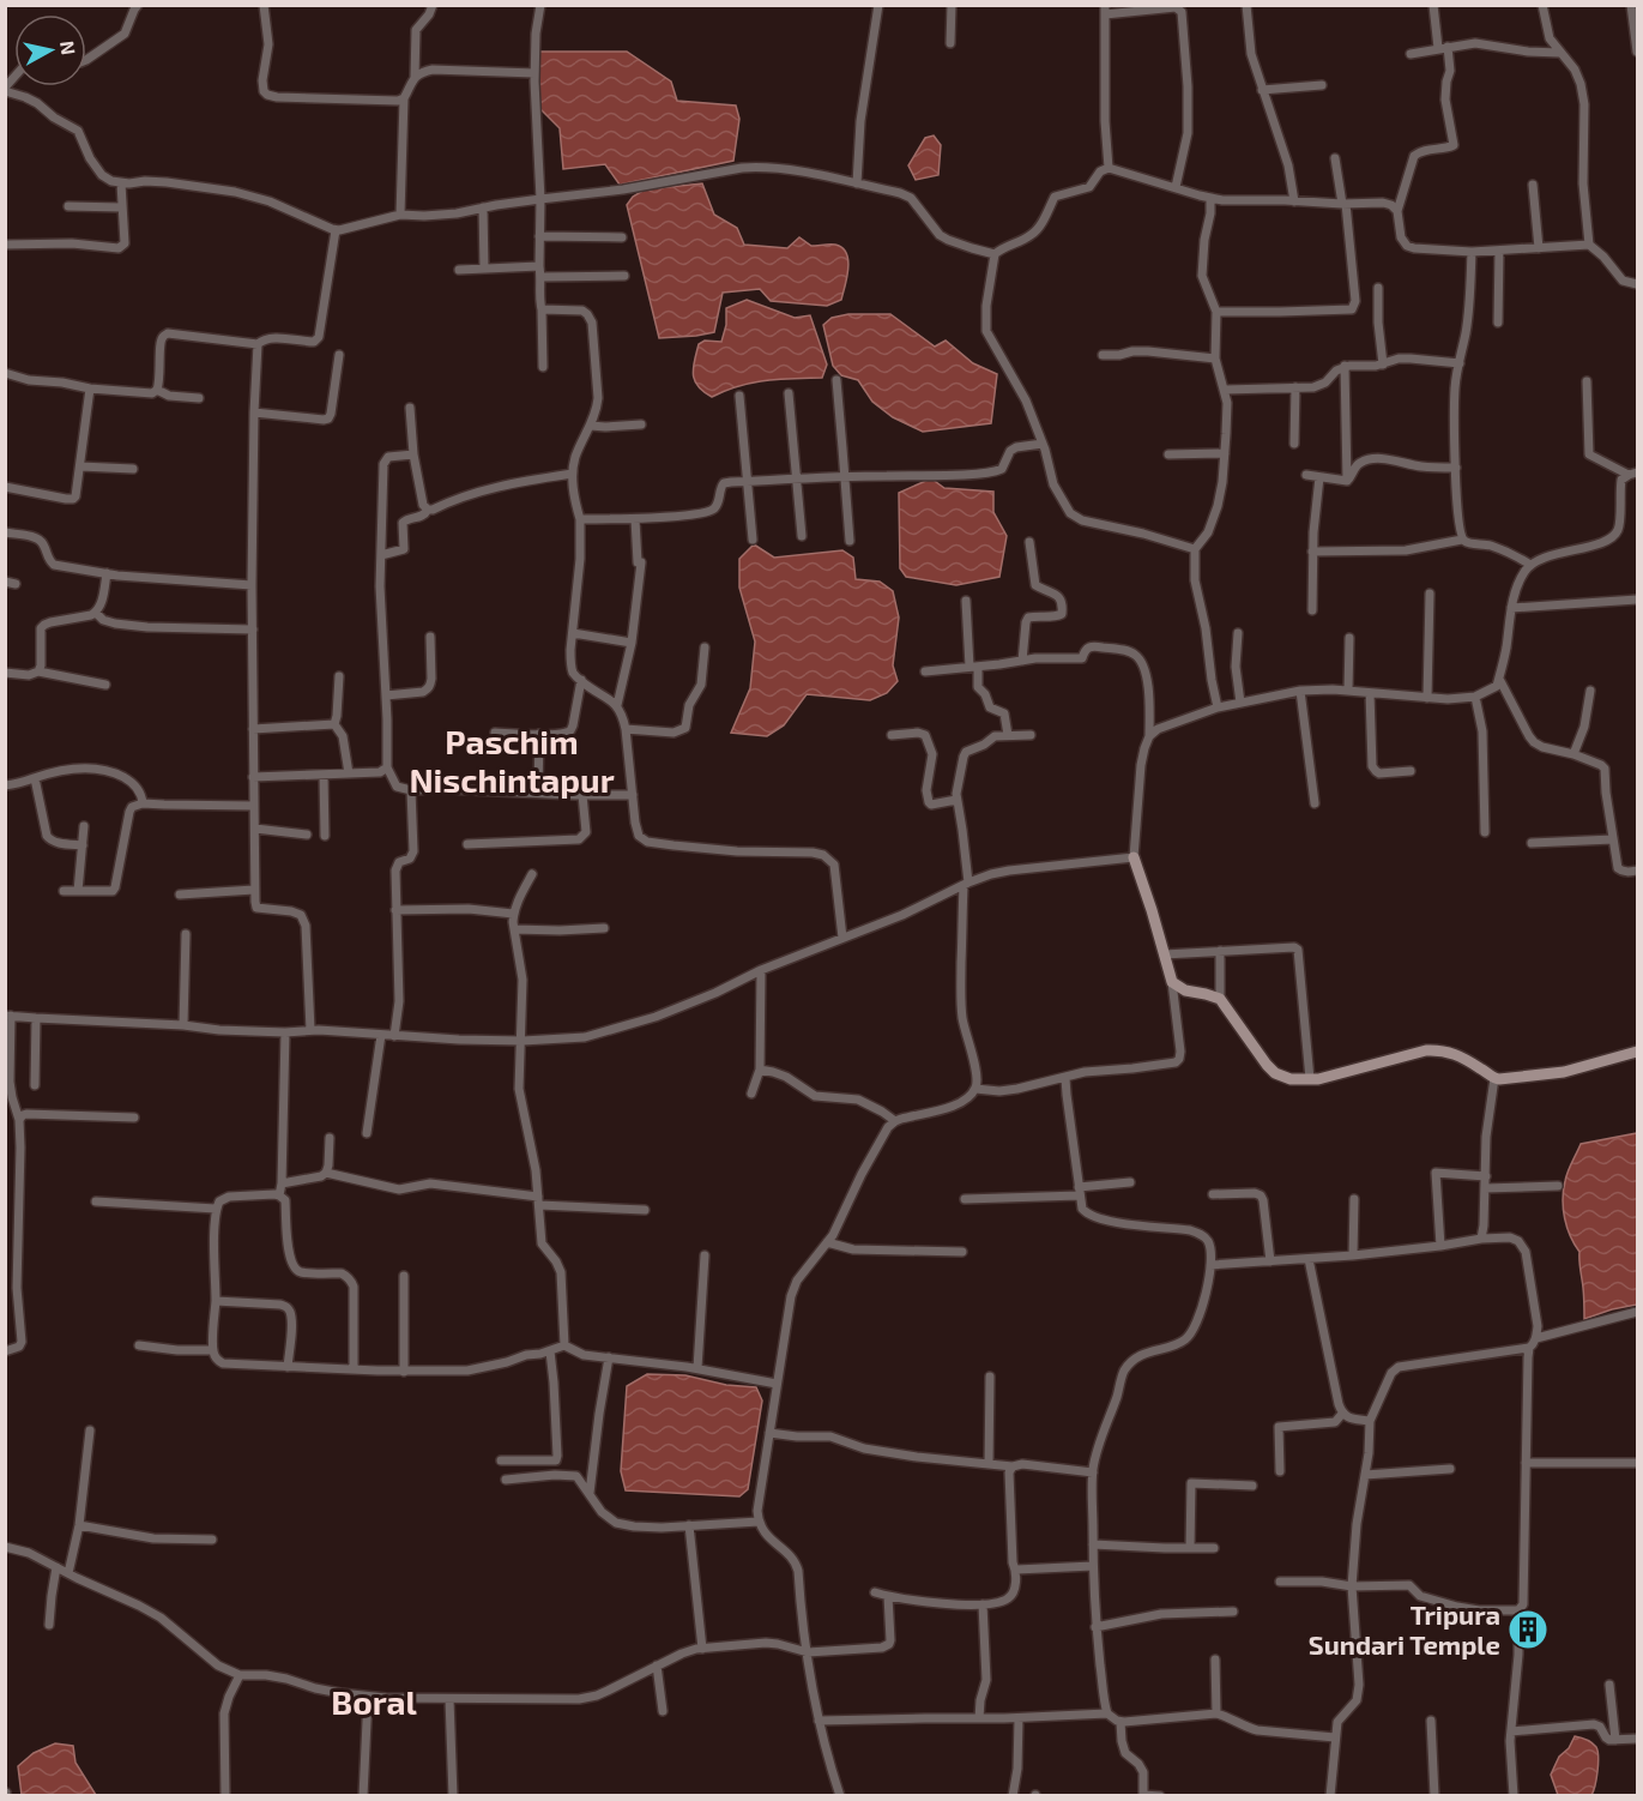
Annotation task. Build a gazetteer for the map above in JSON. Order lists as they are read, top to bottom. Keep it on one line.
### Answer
{"districts":["Paschim Nischintapur","Boral"],"places":{"building":["Tripura Sundari Temple"]},"north":"right"}
